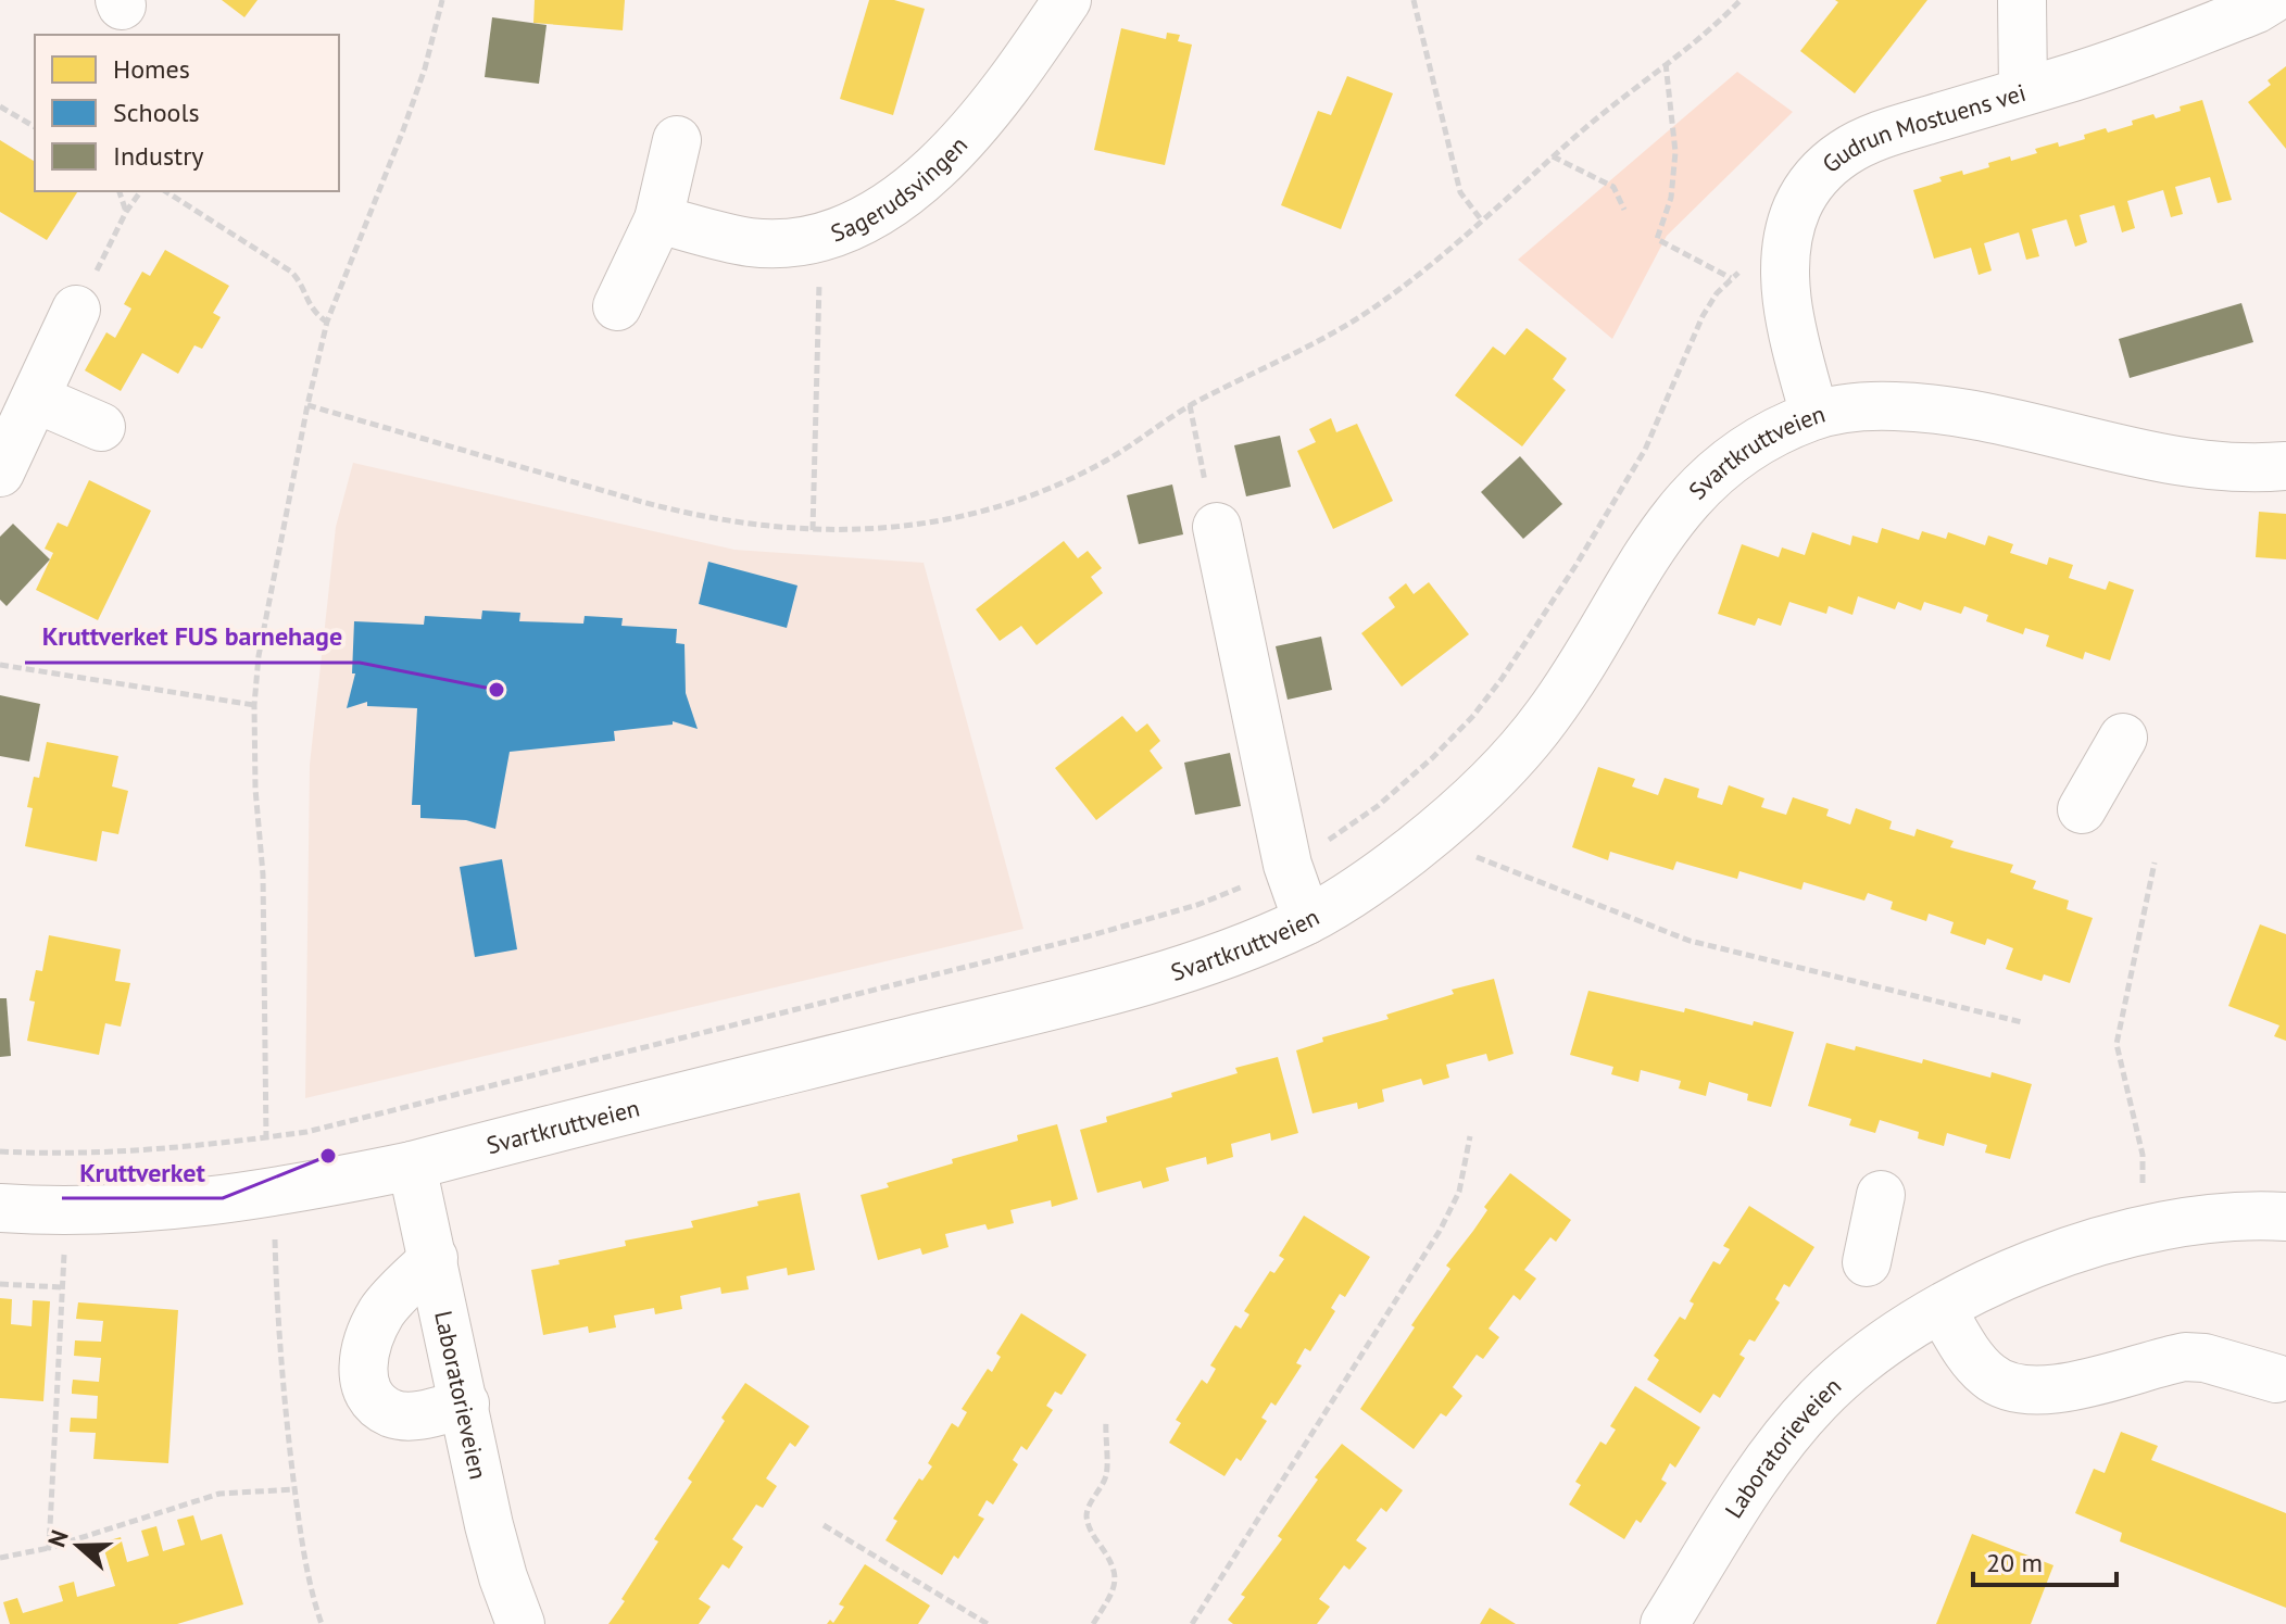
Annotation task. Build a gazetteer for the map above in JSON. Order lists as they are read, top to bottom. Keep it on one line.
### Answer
{"streets":{"street":["Gudrun Mostuens vei","Sagerudsvingen","Svartkruttveien","Laboratorieveien"]},"crossings":[["Gudrun Mostuens vei","Svartkruttveien"],["Svartkruttveien","Laboratorieveien"]],"places":["Kruttverket FUS barnehage","Kruttverket"],"legend":["Homes","Schools","Industry"],"scale_bar":"20 m","north":"left"}
